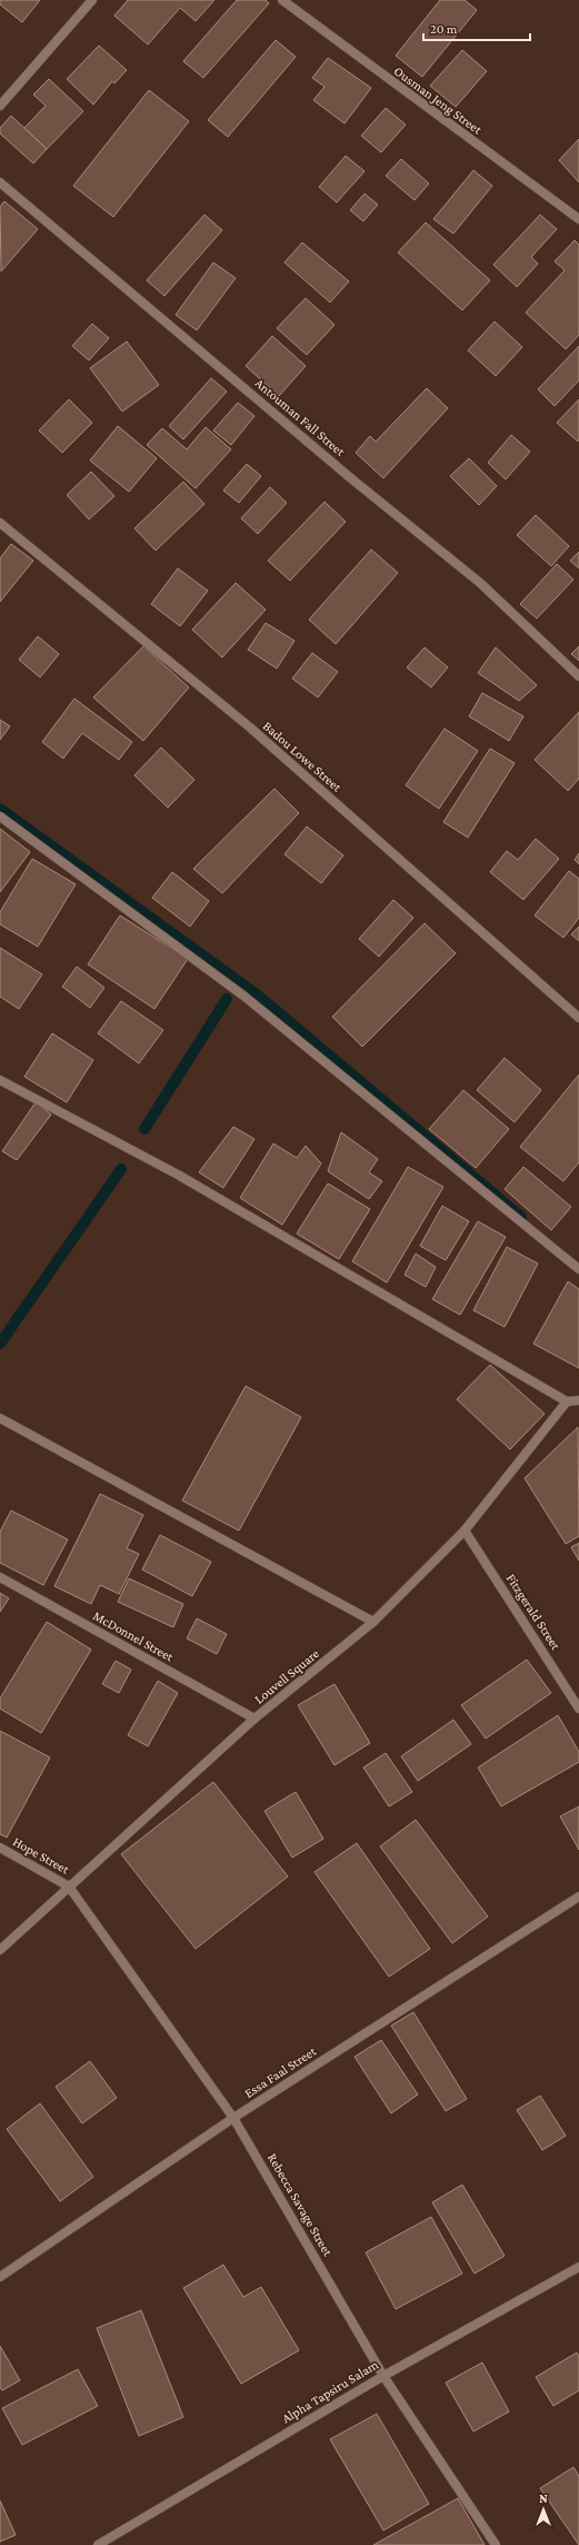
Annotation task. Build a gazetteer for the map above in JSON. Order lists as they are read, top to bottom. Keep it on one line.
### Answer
{"streets":{"street":["Ousman Jeng Street","Antouman Fall Street","Badou Lowe Street","Fitzgerald Street","McDonnel Street","Louvell Square","Hope Street","Essa Faal Street","Rebecca Savage Street","Alpha Tapsiru Salam"]},"crossings":[["Fitzgerald Street","Louvell Square"],["McDonnel Street","Louvell Square"],["Louvell Square","Hope Street"],["Louvell Square","Rebecca Savage Street"],["Hope Street","Rebecca Savage Street"],["Essa Faal Street","Rebecca Savage Street"],["Rebecca Savage Street","Alpha Tapsiru Salam"]],"scale_bar":"20 m","north":"top"}
